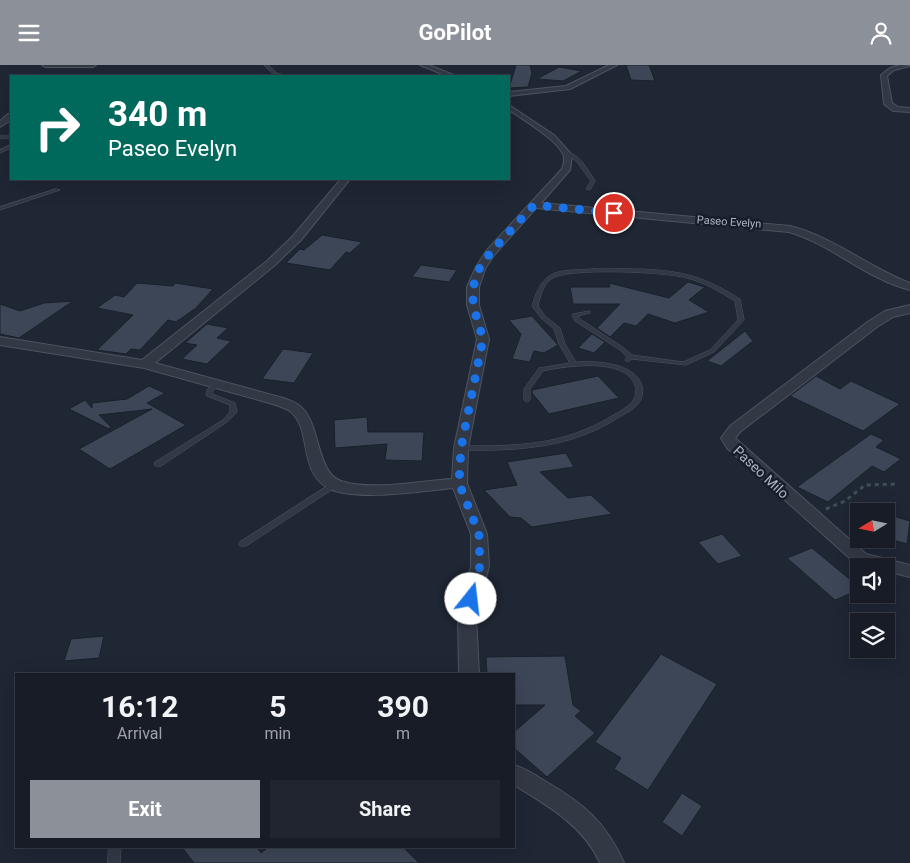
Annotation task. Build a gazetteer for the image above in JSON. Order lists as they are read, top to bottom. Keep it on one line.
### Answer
{"streets":{"street":["Paseo Evelyn","Paseo Milo"]},"north":"left","page":{"header":"GoPilot","turn":["340 m","Paseo Evelyn"],"eta":["16:12","Arrival","5","min","390","m"],"buttons":["Exit","Share"]}}
